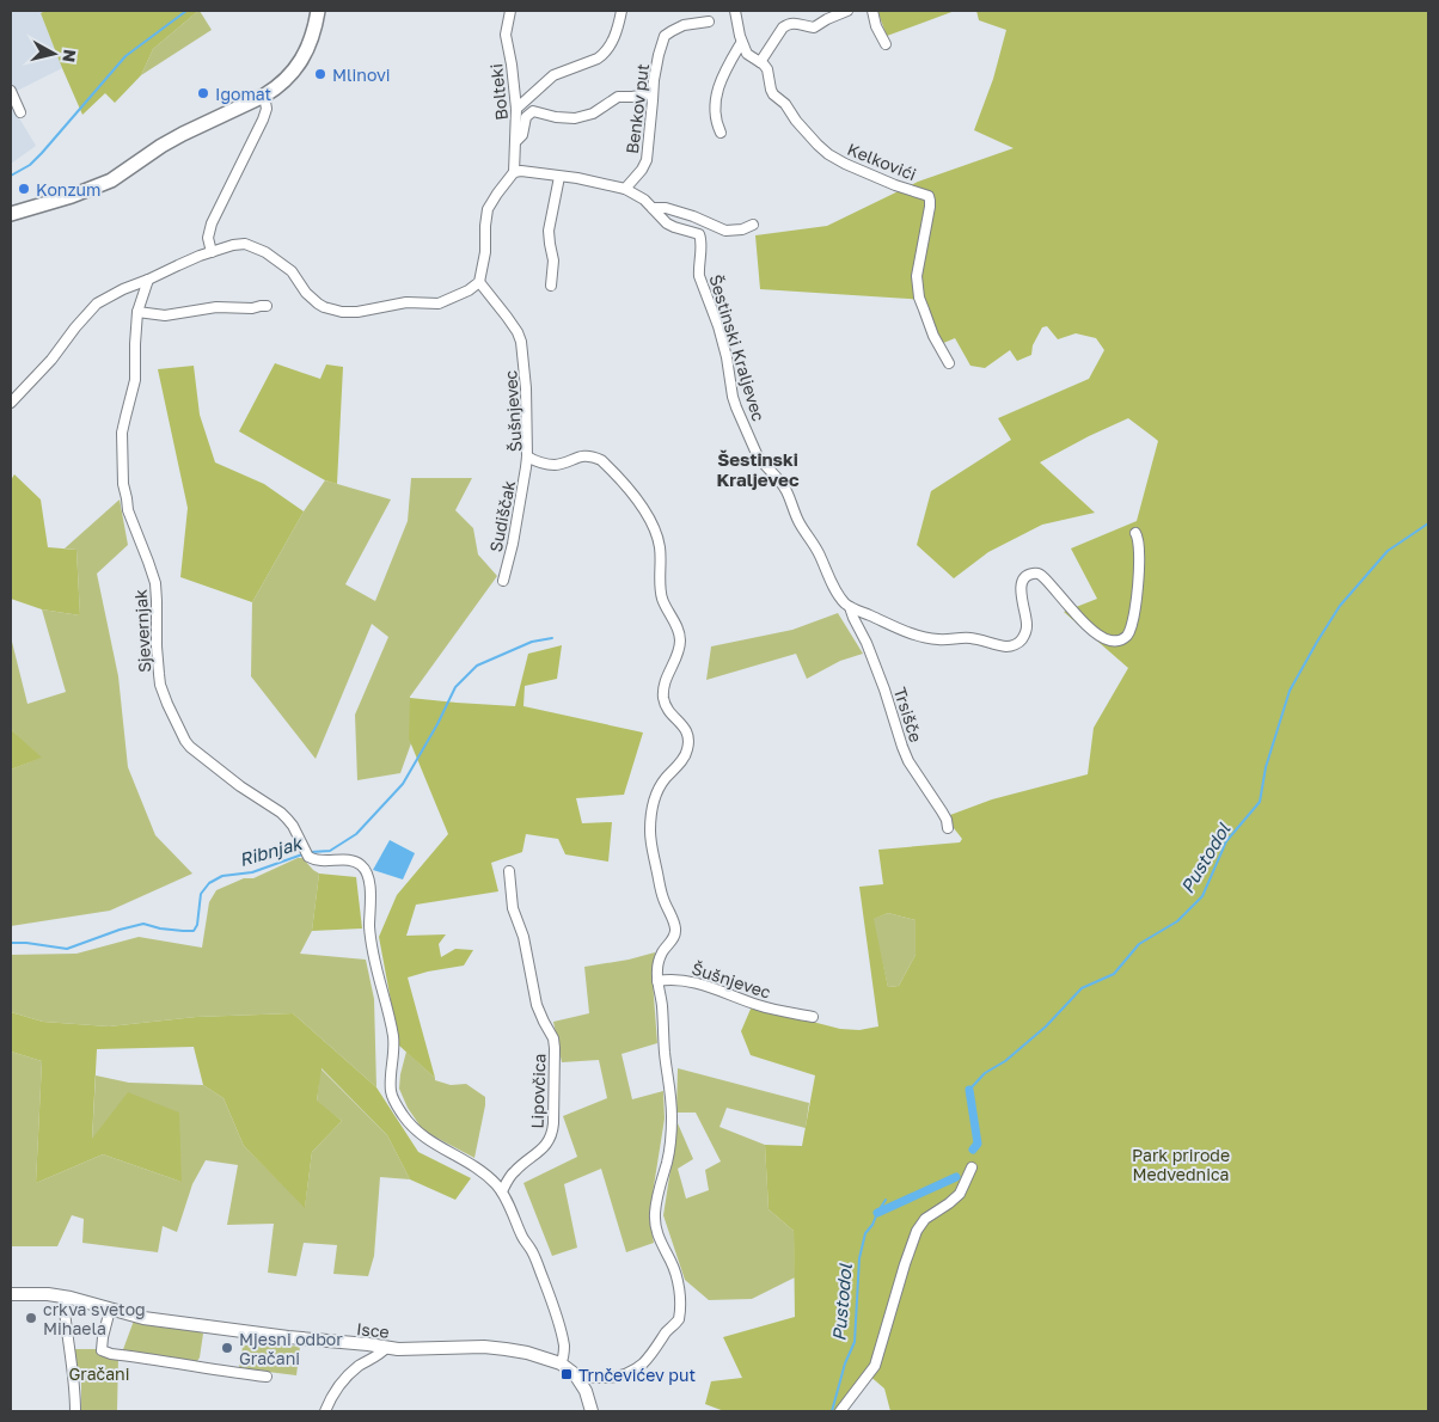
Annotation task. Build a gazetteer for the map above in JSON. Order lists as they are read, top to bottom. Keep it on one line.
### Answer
{"streets":{"street":["Bolteki","Benkov put","Kelkovići","Šestinski Kraljevec","Šušnjevec","Sudiščak","Sjevernjak","Trsišče","Lipovčica","Isce"]},"crossings":[["Bolteki","Šestinski Kraljevec"],["Benkov put","Šestinski Kraljevec"],["Šestinski Kraljevec","Trsišče"],["Šušnjevec","Sudiščak"],["Sjevernjak","Lipovčica"]],"districts":["Šestinski Kraljevec"],"water":["Ribnjak","Pustodol"],"parks":["Park prirode Medvednica","Gračani"],"places":{"other":["Mlinovi","Igomat","Konzum","crkva svetog Mihaela","Mjesni odbor Gračani"],"transit":["Trnčevićev put"]},"north":"right"}
